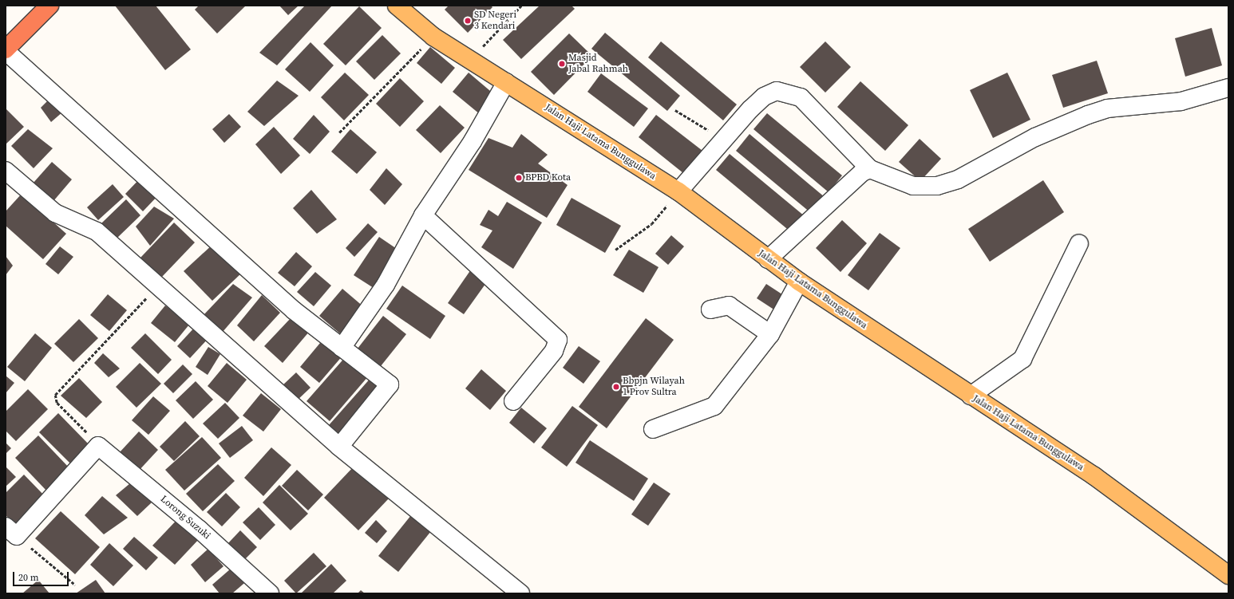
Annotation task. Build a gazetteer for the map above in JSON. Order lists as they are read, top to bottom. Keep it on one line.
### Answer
{"streets":{"main road":["Jalan Haji Latama Bunggulawa"],"street":["Lorong Suzuki"]},"places":["SD Negeri 3 Kendari","Masjid Jabal Rahmah","BPBD Kota","Bbpjn Wilayah 1 Prov Sultra"],"scale_bar":"20 m"}
